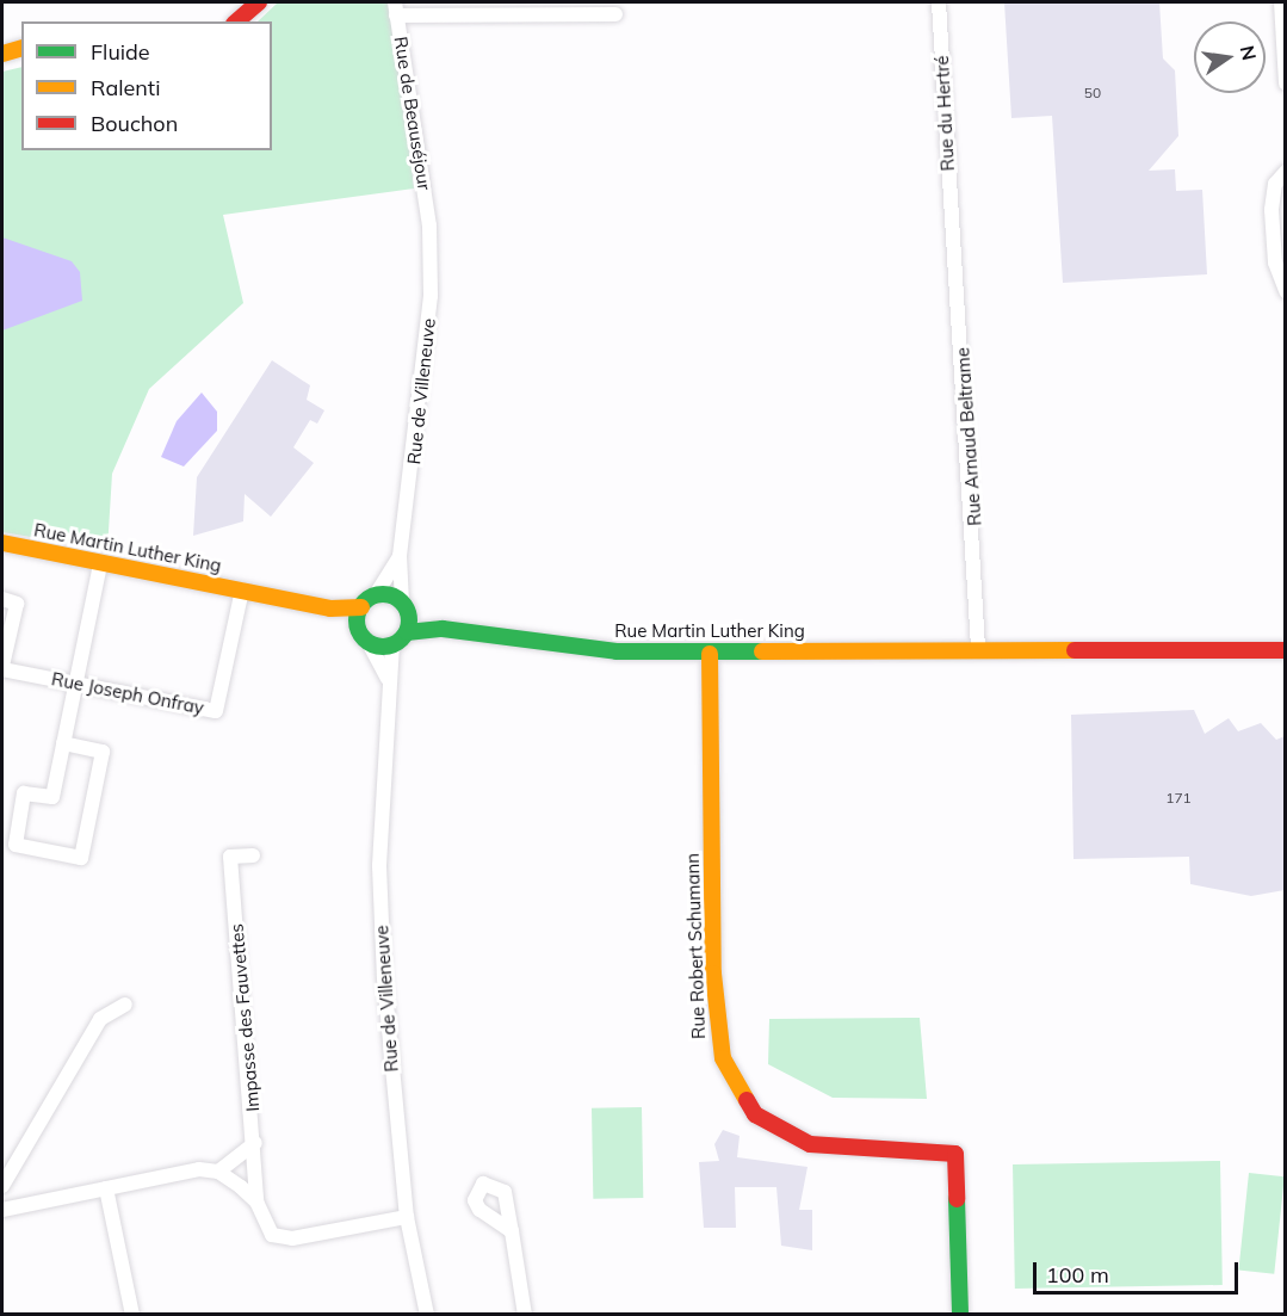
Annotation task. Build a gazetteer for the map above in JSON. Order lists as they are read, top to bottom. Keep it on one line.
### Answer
{"streets":{"street":["Rue de Beauséjour","Rue du Hertré","Rue de Villeneuve","Rue Arnaud Beltrame","Rue Martin Luther King","Rue Joseph Onfray","Rue Robert Schumann","Impasse des Fauvettes"]},"crossings":[["Rue de Beauséjour","Rue de Villeneuve"],["Rue du Hertré","Rue Arnaud Beltrame"],["Rue de Villeneuve","Rue Martin Luther King"],["Rue Arnaud Beltrame","Rue Martin Luther King"],["Rue Martin Luther King","Rue Joseph Onfray"],["Rue Martin Luther King","Rue Robert Schumann"]],"house_numbers":["50","171"],"legend":["Fluide","Ralenti","Bouchon"],"scale_bar":"100 m","north":"right"}
